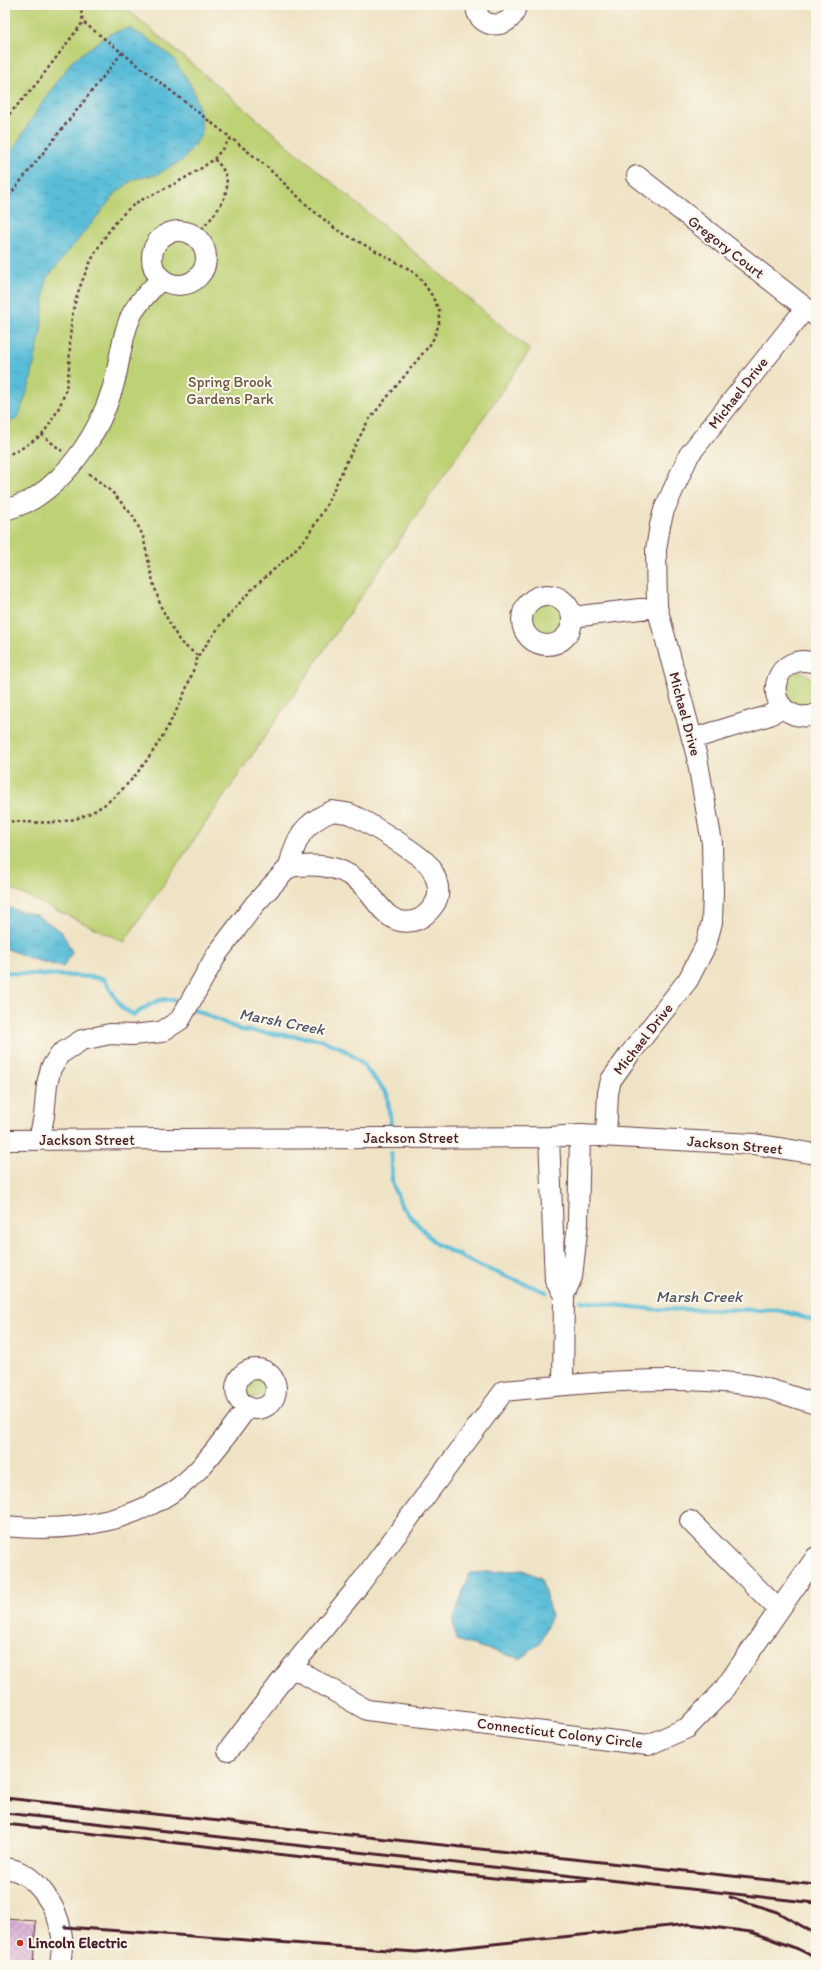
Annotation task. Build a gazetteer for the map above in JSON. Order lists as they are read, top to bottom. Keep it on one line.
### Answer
{"streets":{"street":["Gregory Court","Michael Drive","Jackson Street","Connecticut Colony Circle"]},"crossings":[["Gregory Court","Michael Drive"],["Michael Drive","Jackson Street"]],"water":["Marsh Creek"],"parks":["Spring Brook Gardens Park"],"places":["Lincoln Electric"]}
